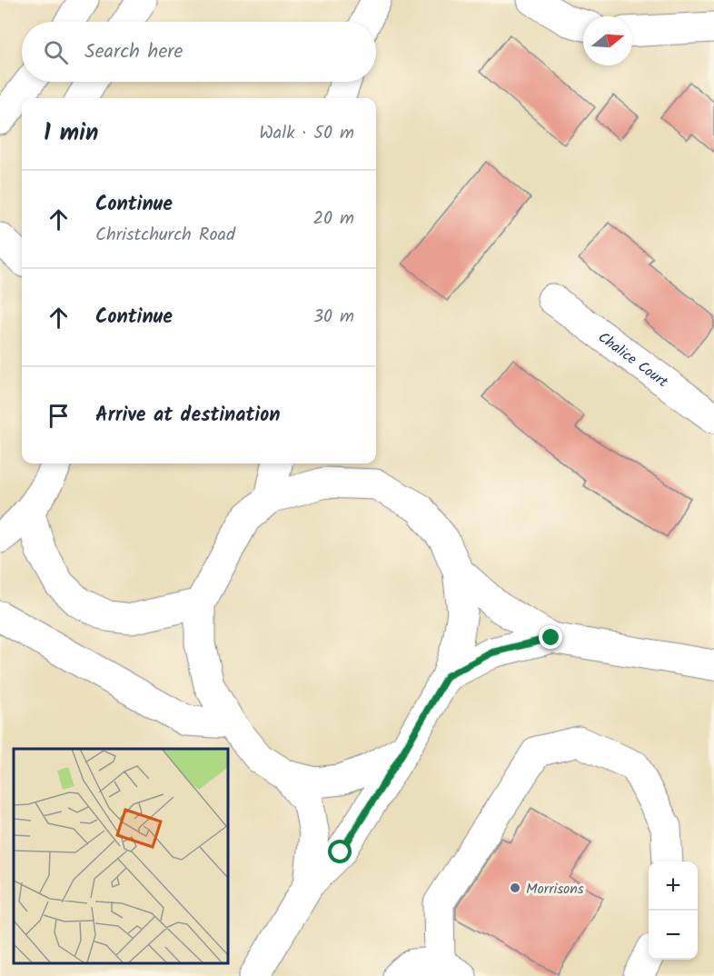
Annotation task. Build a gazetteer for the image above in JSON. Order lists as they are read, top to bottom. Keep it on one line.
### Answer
{"streets":{"street":["Chalice Court"]},"places":["Morrisons"],"north":"right","page":{"search":"Search here","heading":["1 min","Walk · 50 m"],"list":[["Continue","Christchurch Road","20 m"],["Continue","30 m"],"Arrive at destination"],"map_buttons":["+","−"]}}
